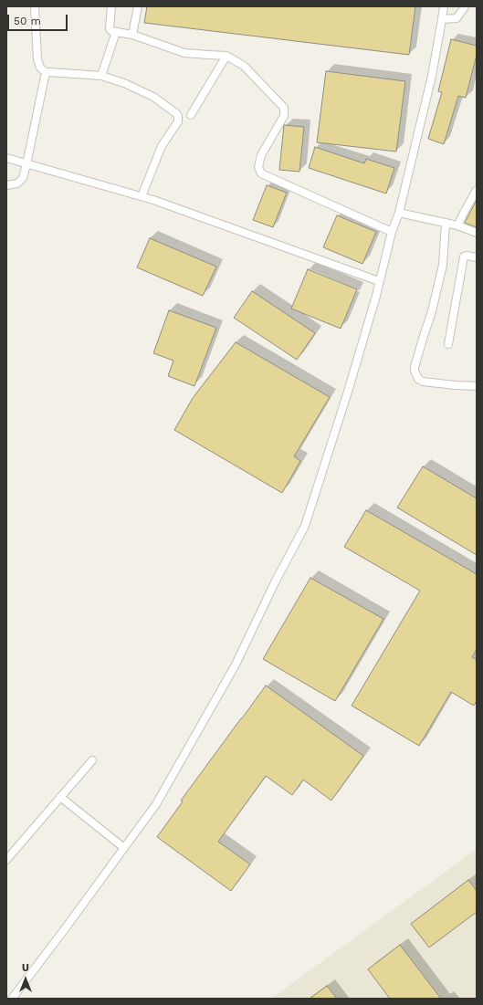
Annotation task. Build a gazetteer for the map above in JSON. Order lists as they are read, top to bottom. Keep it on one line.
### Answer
{"scale_bar":"50 m","north":"top"}
